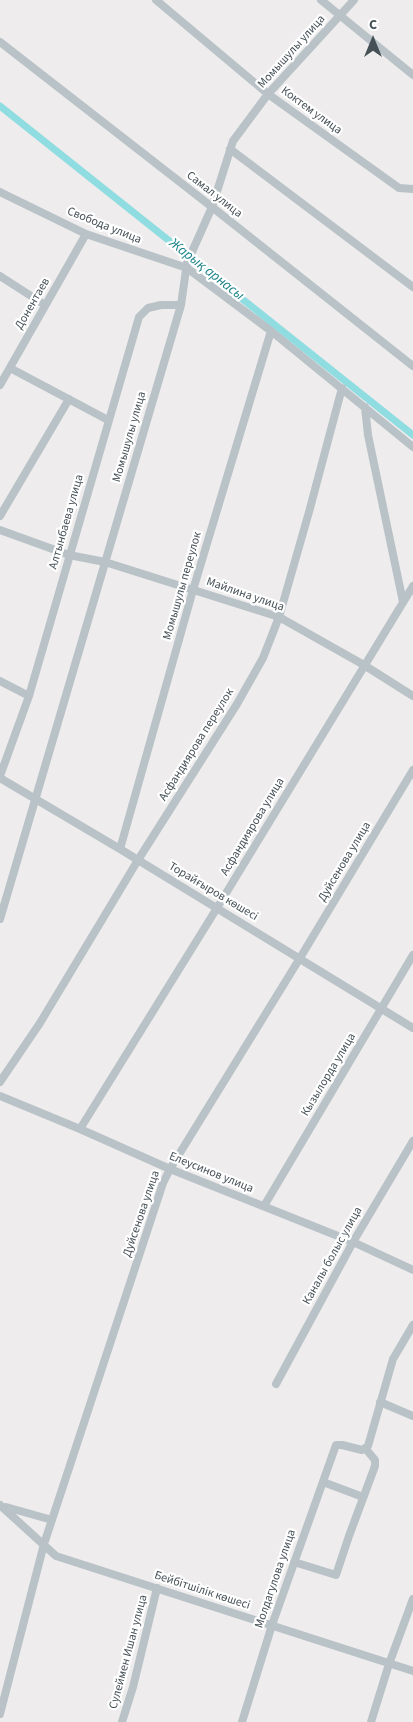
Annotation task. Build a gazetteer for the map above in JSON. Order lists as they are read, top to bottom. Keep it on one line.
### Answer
{"streets":{"street":["Момышулы улица","Коктем улица","Самал улица","Свобода улица","Донентаев","Алтынбаева улица","Момышулы переулок","Майлина улица","Асфандиярова переулок","Асфандиярова улица","Дуйсенова улица","Торайғыров көшесі","Кызылорда улица","Елеусинов улица","Каналы болыс улица","Молдагулова улица","Бейбітшілік көшесі","Сулеймен Ишан улица"]},"crossings":[["Момышулы улица","Коктем улица"],["Момышулы улица","Самал улица"],["Момышулы улица","Свобода улица"],["Момышулы улица","Алтынбаева улица"],["Момышулы улица","Майлина улица"],["Момышулы улица","Торайғыров көшесі"],["Свобода улица","Донентаев"],["Свобода улица","Момышулы переулок"],["Свобода улица","Асфандиярова переулок"],["Алтынбаева улица","Майлина улица"],["Алтынбаева улица","Торайғыров көшесі"],["Момышулы переулок","Майлина улица"],["Момышулы переулок","Торайғыров көшесі"],["Майлина улица","Асфандиярова переулок"],["Майлина улица","Асфандиярова улица"],["Асфандиярова переулок","Торайғыров көшесі"],["Асфандиярова улица","Торайғыров көшесі"],["Асфандиярова улица","Елеусинов улица"],["Дуйсенова улица","Торайғыров көшесі"],["Дуйсенова улица","Елеусинов улица"],["Дуйсенова улица","Бейбітшілік көшесі"],["Торайғыров көшесі","Кызылорда улица"],["Кызылорда улица","Елеусинов улица"],["Елеусинов улица","Каналы болыс улица"],["Молдагулова улица","Бейбітшілік көшесі"],["Бейбітшілік көшесі","Сулеймен Ишан улица"]],"water":["Жарық арнасы"],"north":"top"}
